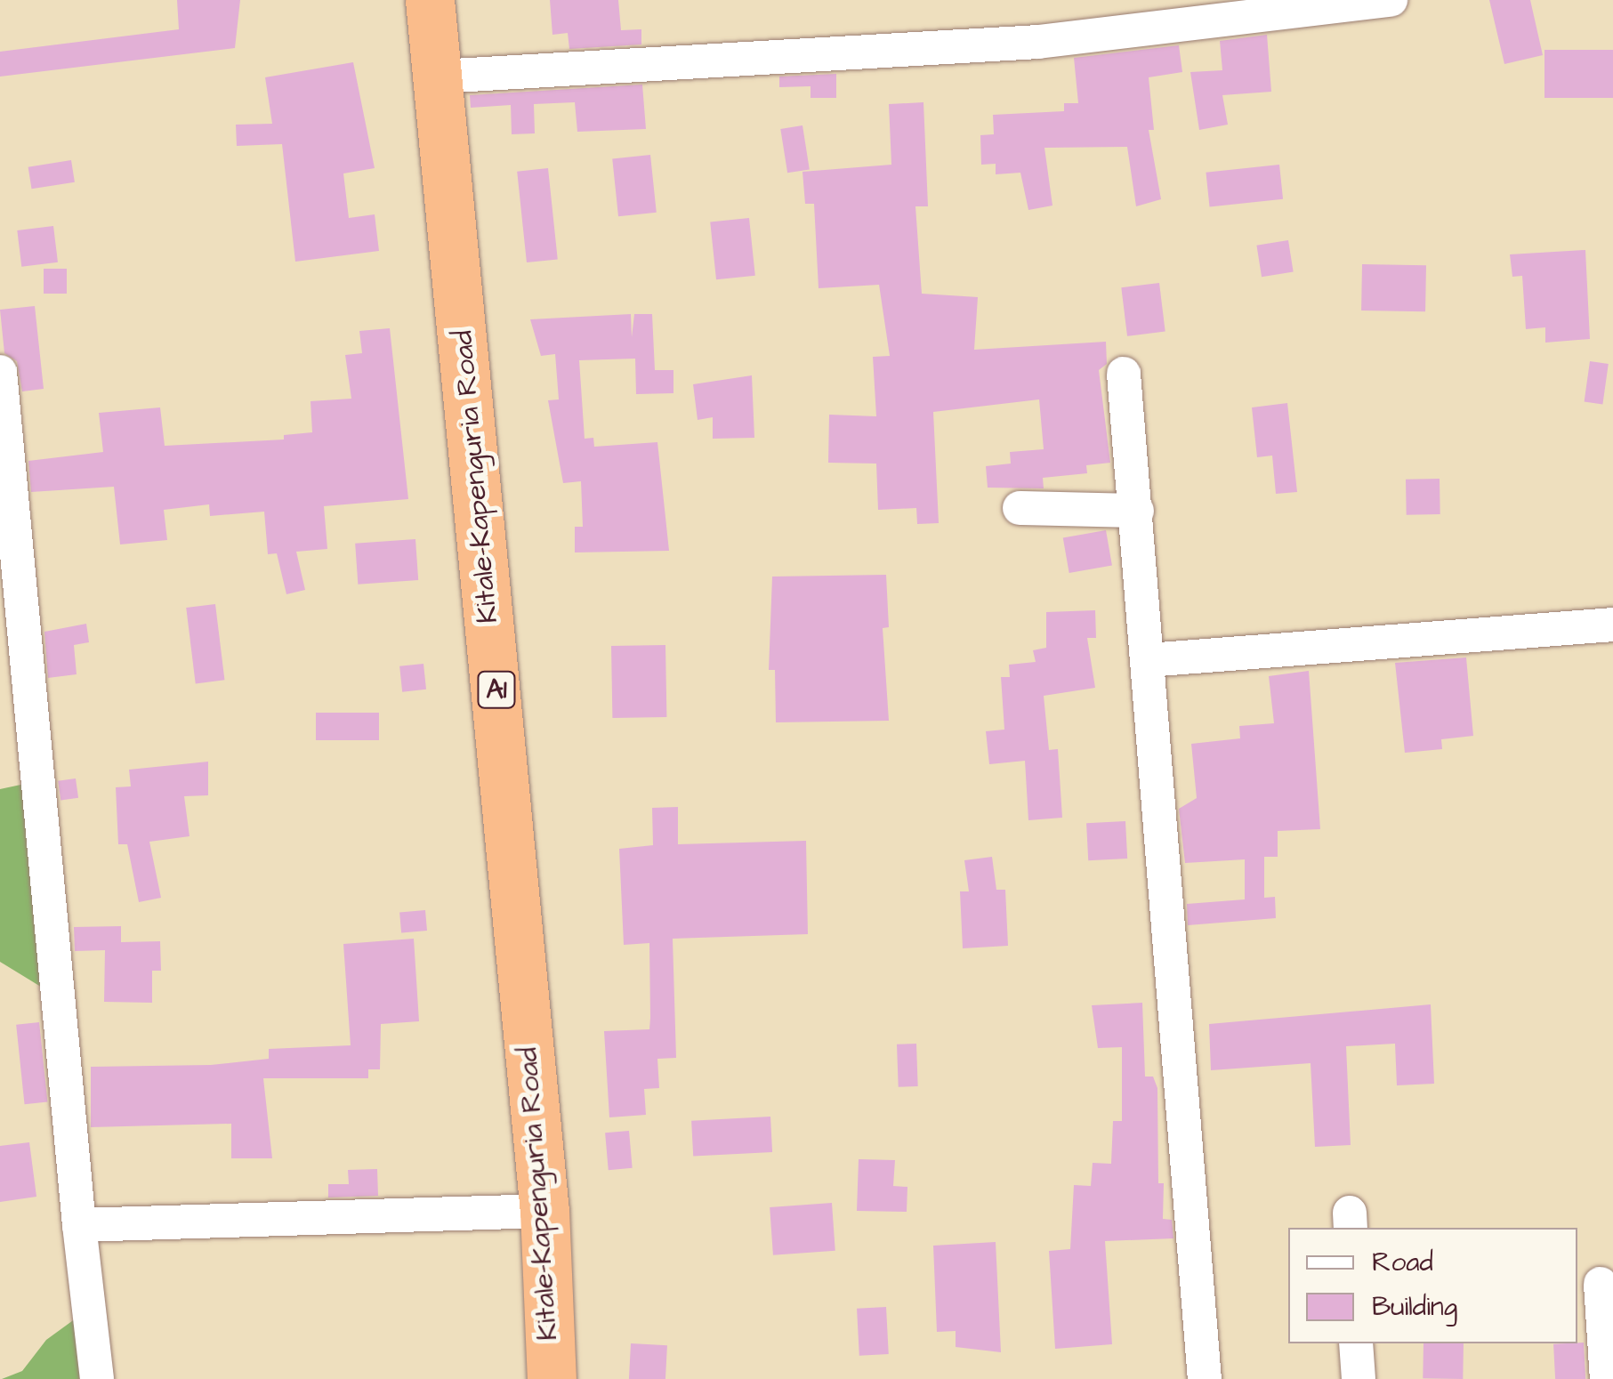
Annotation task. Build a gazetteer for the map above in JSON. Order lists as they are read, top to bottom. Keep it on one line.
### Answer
{"streets":{"highway":["Kitale-Kapenguria Road","A1"]},"legend":["Road","Building"]}
